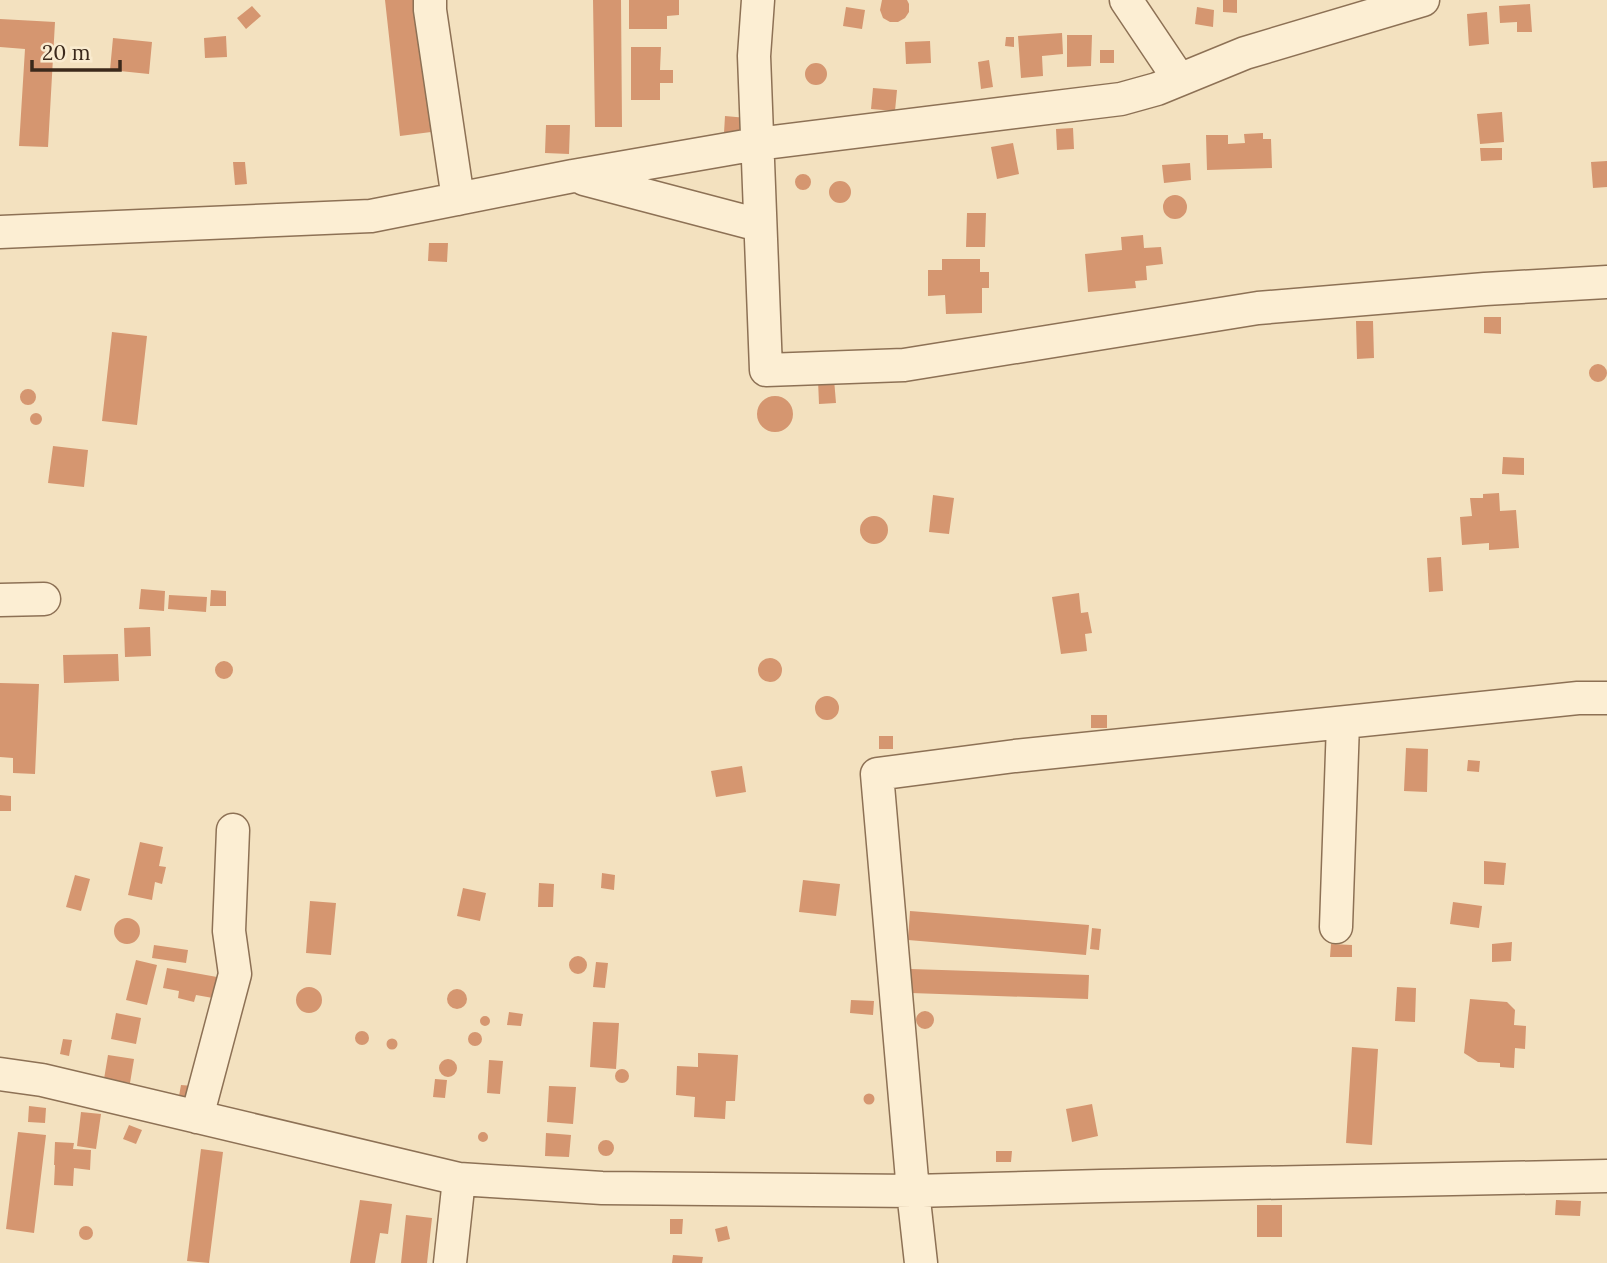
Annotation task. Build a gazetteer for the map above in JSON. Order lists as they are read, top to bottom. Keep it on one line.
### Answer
{"scale_bar":"20 m"}
